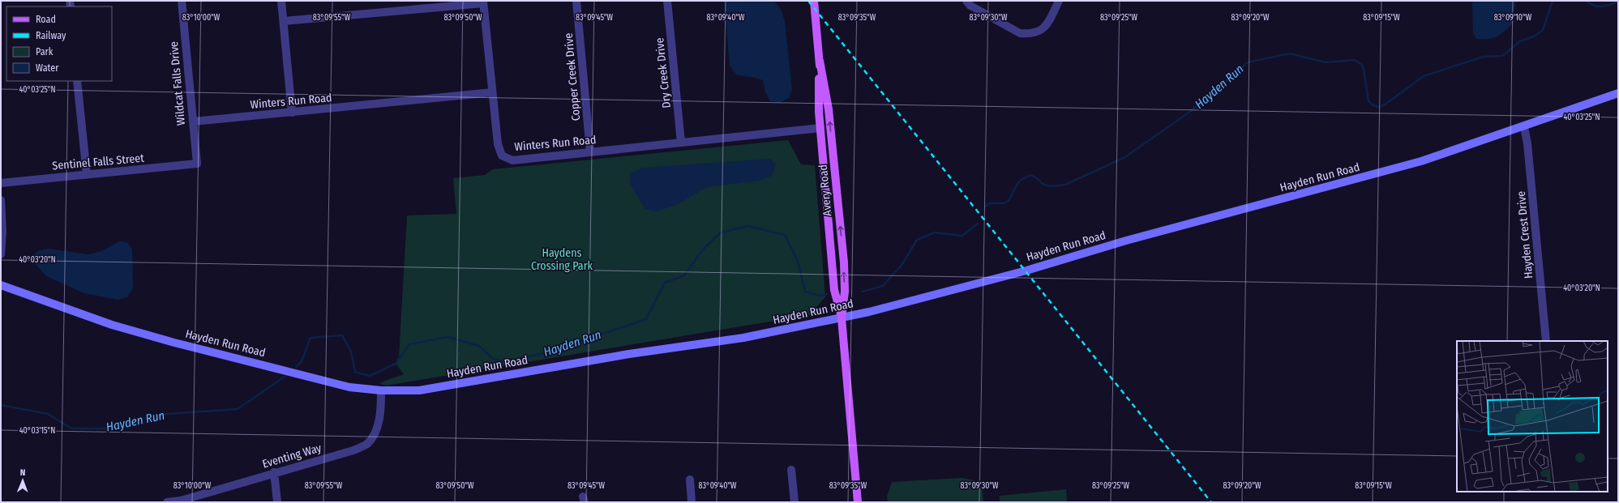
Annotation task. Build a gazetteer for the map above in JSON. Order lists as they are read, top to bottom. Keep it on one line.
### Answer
{"streets":{"main road":["Hayden Run Road","Avery Road"],"street":["Dry Creek Drive","Copper Creek Drive","Wildcat Falls Drive","Winters Run Road","Sentinel Falls Street","Hayden Crest Drive","Eventing Way"]},"crossings":[["Dry Creek Drive","Winters Run Road"],["Copper Creek Drive","Winters Run Road"],["Wildcat Falls Drive","Winters Run Road"],["Wildcat Falls Drive","Sentinel Falls Street"],["Winters Run Road","Avery Road"],["Hayden Run Road","Avery Road"],["Hayden Run Road","Hayden Crest Drive"],["Hayden Run Road","Eventing Way"]],"water":["Hayden Run"],"parks":["Haydens Crossing Park"],"legend":["Road","Railway","Park","Water"],"north":"top","coordinates":["83°10'00\"W","83°09'55\"W","83°09'50\"W","83°09'45\"W","83°09'40\"W","83°09'35\"W","83°09'30\"W","83°09'25\"W","83°09'20\"W","83°09'15\"W","83°09'10\"W","40°03'25\"N","40°03'20\"N","40°03'15\"N"]}
